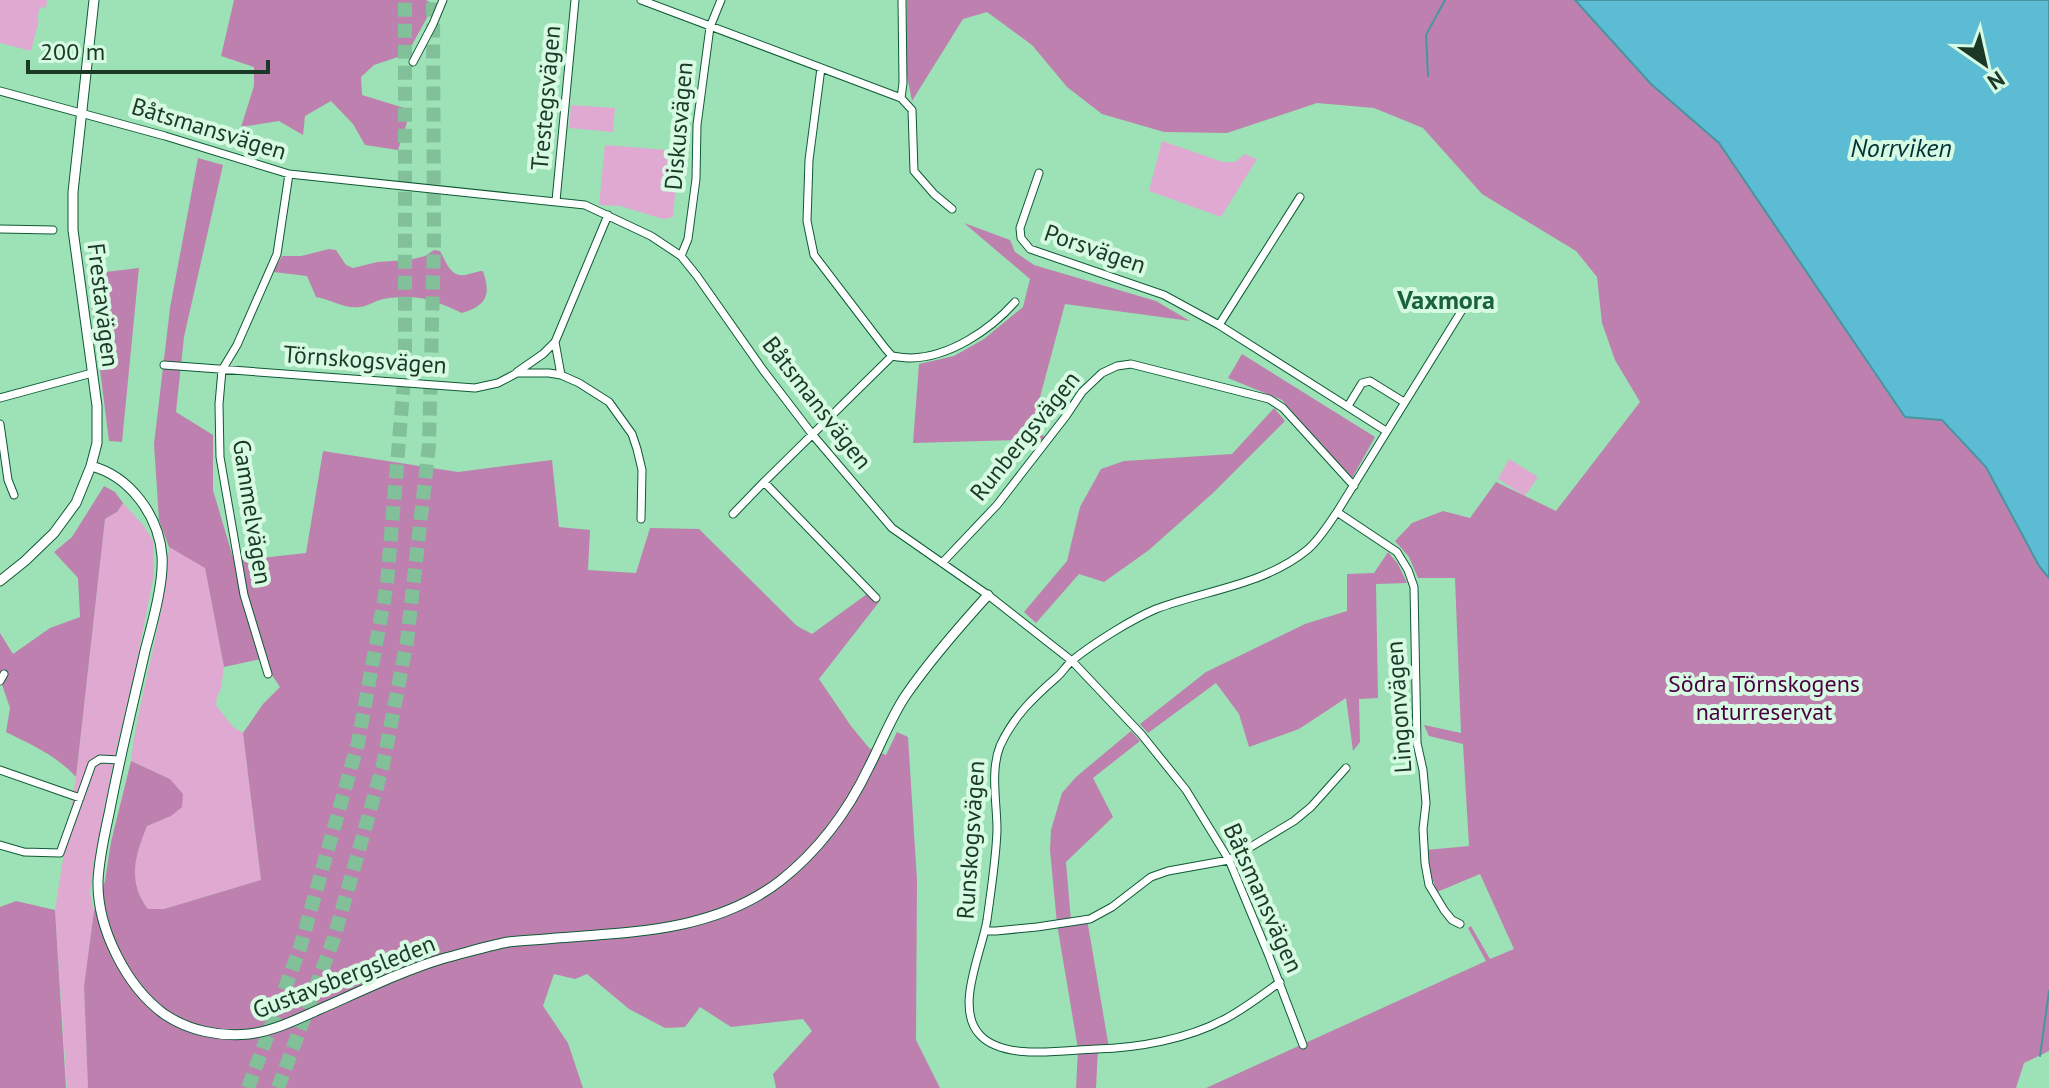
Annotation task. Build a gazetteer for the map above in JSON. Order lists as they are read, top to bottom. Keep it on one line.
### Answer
{"streets":{"street":["Trestegsvägen","Diskusvägen","Båtsmansvägen","Porsvägen","Frestavägen","Törnskogsvägen","Runbergsvägen","Gammelvägen","Lingonvägen","Runskogsvägen","Gustavsbergsleden"]},"crossings":[["Trestegsvägen","Båtsmansvägen"],["Diskusvägen","Båtsmansvägen"],["Båtsmansvägen","Frestavägen"],["Båtsmansvägen","Runbergsvägen"],["Båtsmansvägen","Gammelvägen"],["Båtsmansvägen","Runskogsvägen"],["Båtsmansvägen","Gustavsbergsleden"],["Porsvägen","Runskogsvägen"],["Frestavägen","Gustavsbergsleden"],["Törnskogsvägen","Gammelvägen"],["Runbergsvägen","Runskogsvägen"],["Lingonvägen","Runskogsvägen"]],"districts":["Vaxmora"],"water":["Norrviken"],"parks":["Södra Törnskogens naturreservat"],"scale_bar":"200 m","north":"bottom right"}
